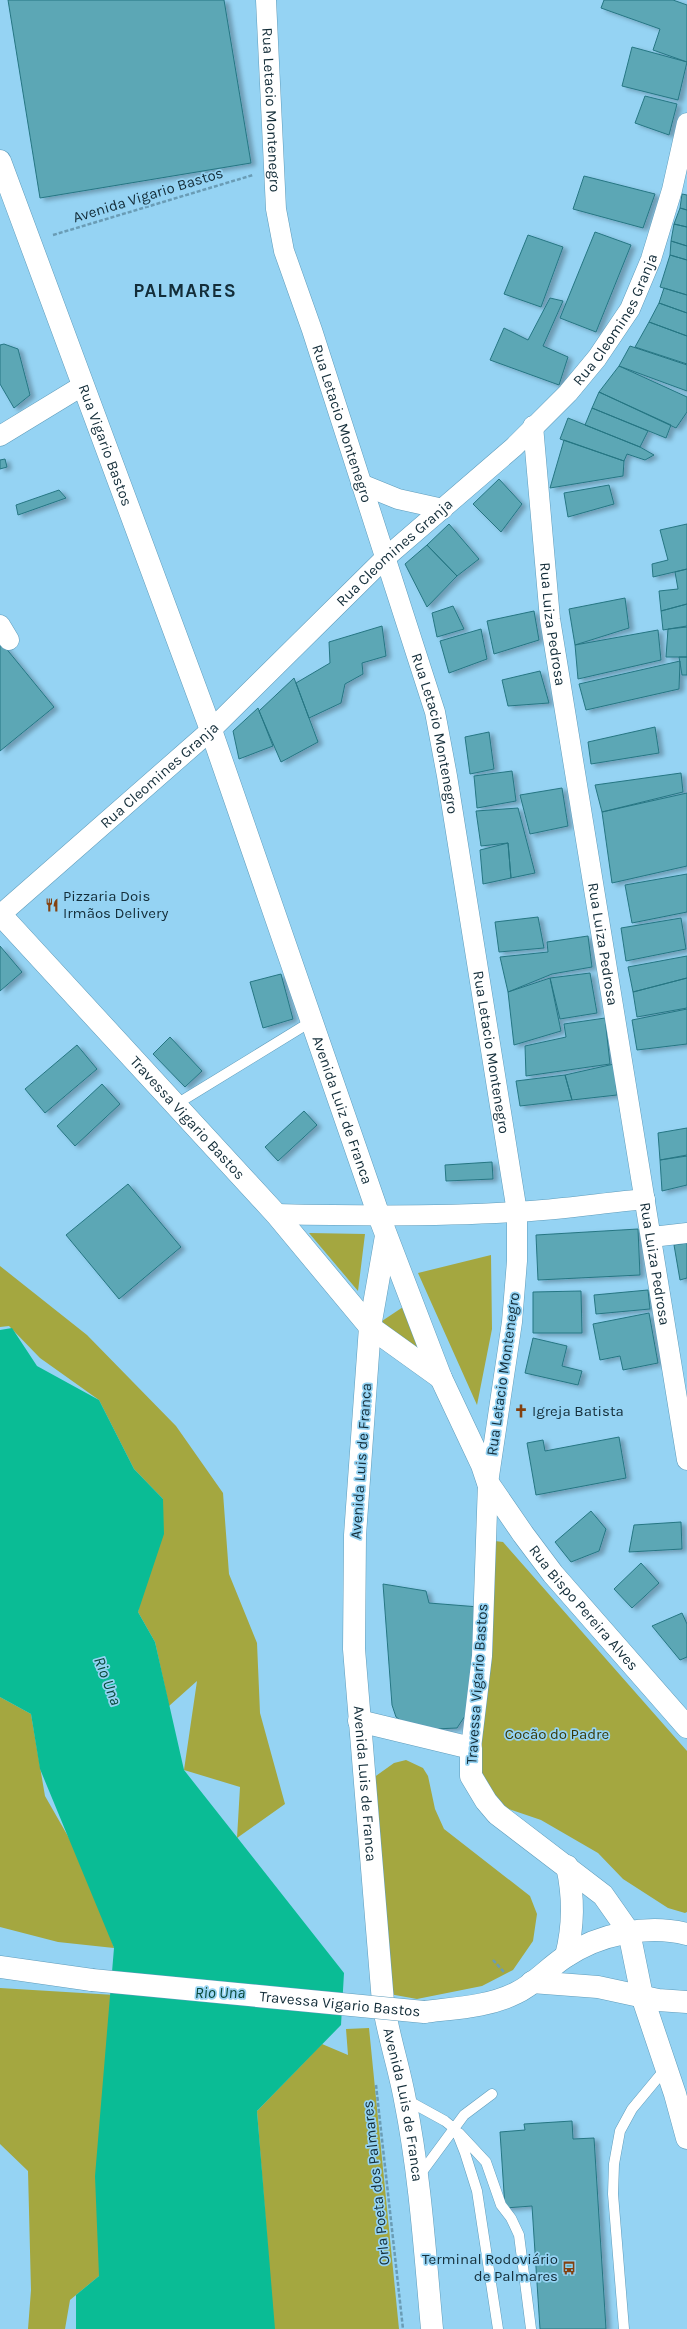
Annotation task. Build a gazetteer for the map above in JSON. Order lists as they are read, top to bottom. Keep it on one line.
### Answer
{"streets":{"main road":["Rua Vigario Bastos","Avenida Luiz de Franca","Travessa Vigario Bastos","Avenida Luis de Franca","Rua Bispo Pereira Alves"],"street":["Rua Letacio Montenegro","Rua Cleomines Granja","Rua Luiza Pedrosa"],"path":["Avenida Vigario Bastos","Orla Poeta dos Palmares"]},"crossings":[["Rua Letacio Montenegro","Avenida Vigario Bastos"],["Rua Letacio Montenegro","Rua Cleomines Granja"],["Rua Letacio Montenegro","Avenida Luiz de Franca"],["Rua Letacio Montenegro","Travessa Vigario Bastos"],["Rua Letacio Montenegro","Rua Bispo Pereira Alves"],["Avenida Vigario Bastos","Rua Vigario Bastos"],["Rua Cleomines Granja","Rua Vigario Bastos"],["Rua Cleomines Granja","Rua Luiza Pedrosa"],["Rua Cleomines Granja","Avenida Luiz de Franca"],["Rua Cleomines Granja","Travessa Vigario Bastos"],["Rua Vigario Bastos","Avenida Luiz de Franca"],["Avenida Luiz de Franca","Travessa Vigario Bastos"],["Avenida Luiz de Franca","Avenida Luis de Franca"],["Avenida Luiz de Franca","Rua Bispo Pereira Alves"],["Travessa Vigario Bastos","Avenida Luis de Franca"],["Travessa Vigario Bastos","Rua Bispo Pereira Alves"]],"districts":["PALMARES"],"water":["Rio Una"],"parks":["Cocão do Padre"],"places":{"restaurant":["Pizzaria Dois Irmãos Delivery"],"church":["Igreja Batista"],"bus stop":["Terminal Rodoviário de Palmares"]}}
